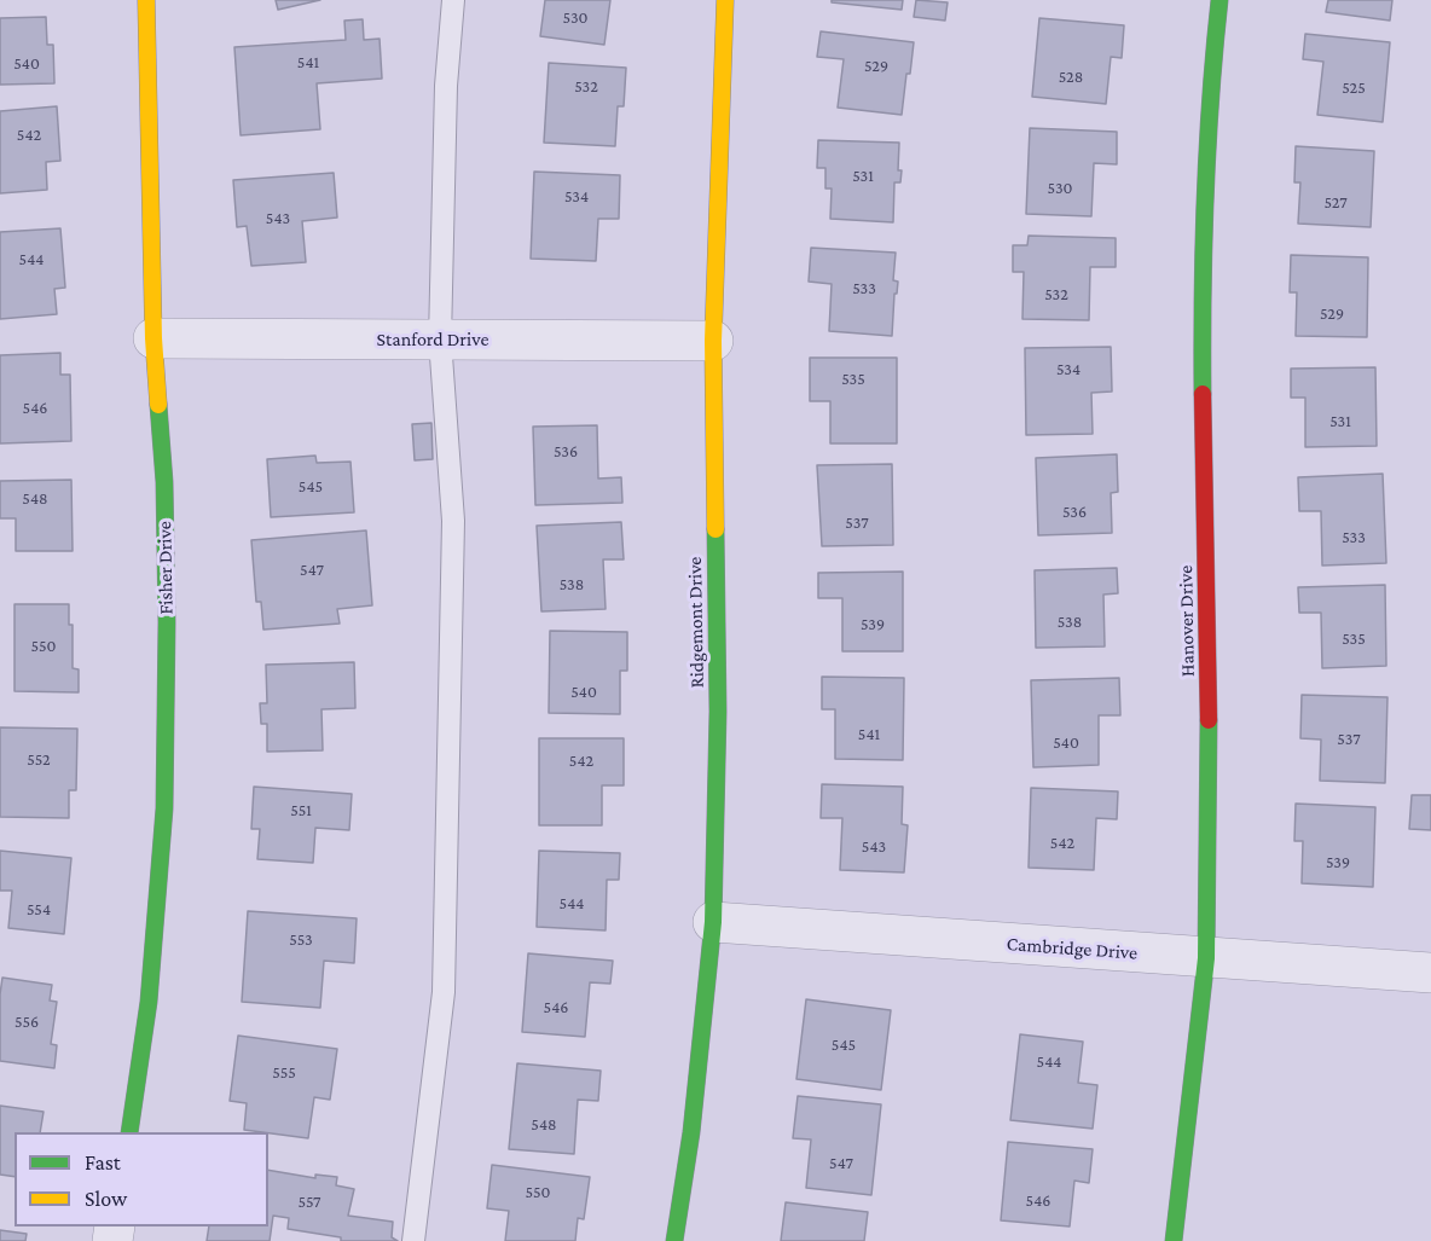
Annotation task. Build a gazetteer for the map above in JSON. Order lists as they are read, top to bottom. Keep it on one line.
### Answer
{"streets":{"street":["Stanford Drive","Fisher Drive","Hanover Drive","Ridgemont Drive","Cambridge Drive"]},"crossings":[["Stanford Drive","Fisher Drive"],["Stanford Drive","Ridgemont Drive"],["Hanover Drive","Cambridge Drive"],["Ridgemont Drive","Cambridge Drive"]],"house_numbers":["530","541","540","529","528","532","525","542","531","530","534","527","543","544","533","532","529","534","535","546","531","536","545","548","536","537","533","547","538","538","539","535","550","540","541","537","540","552","542","551","542","543","539","544","554","553","546","556","545","544","555","548","547","550","546","557"],"legend":["Fast","Slow"]}
